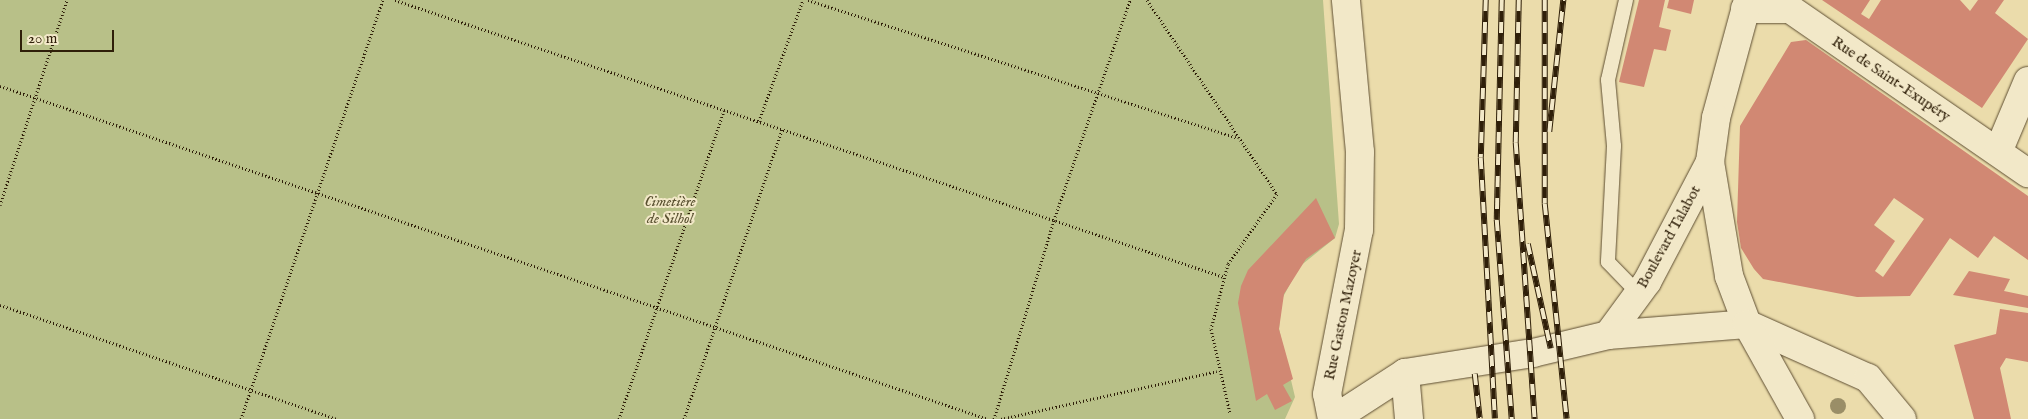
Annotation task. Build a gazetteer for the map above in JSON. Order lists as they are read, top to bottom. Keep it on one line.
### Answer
{"streets":{"street":["Rue de Saint-Exupéry","Boulevard Talabot","Rue Gaston Mazoyer"]},"crossings":[["Rue de Saint-Exupéry","Boulevard Talabot"]],"parks":["Cimetière de Silhol"],"scale_bar":"20 m"}
